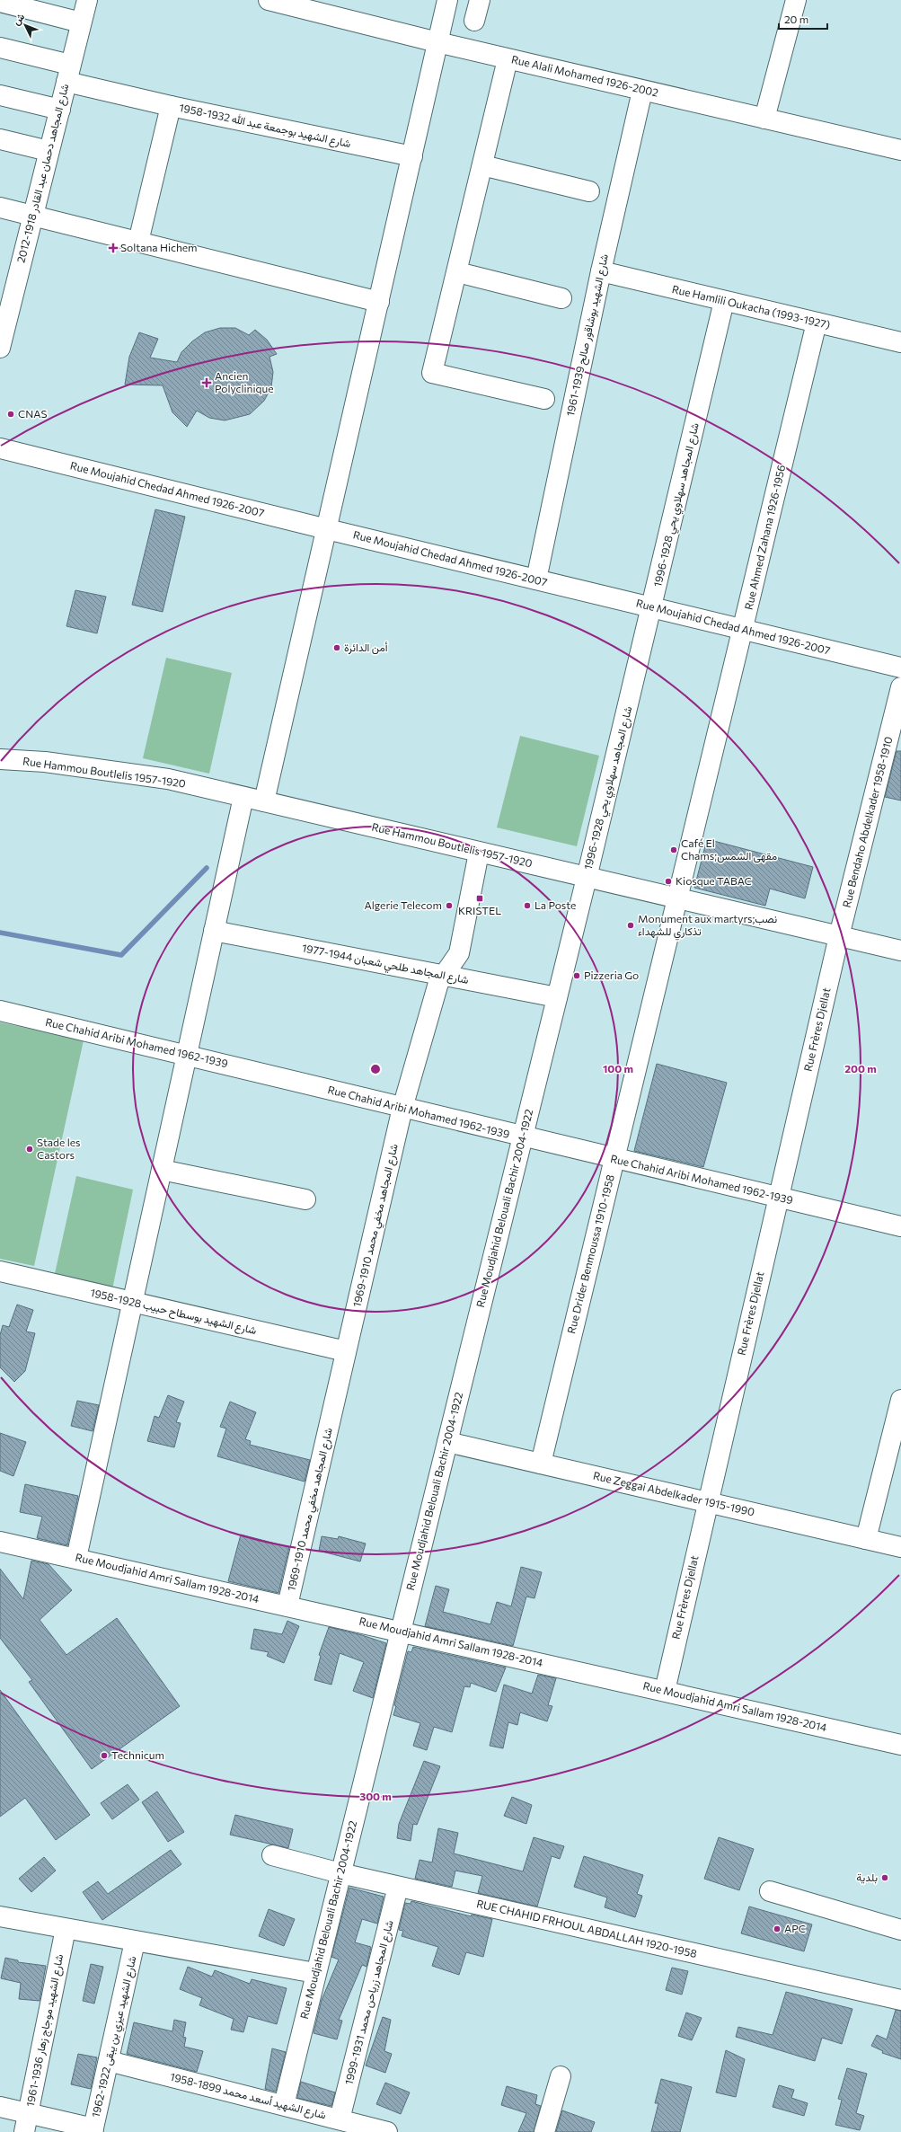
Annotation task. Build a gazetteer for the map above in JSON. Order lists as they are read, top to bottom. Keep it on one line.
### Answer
{"streets":{"street":["Rue Alali Mohamed 1926-2002","شارع الشهيد بوجمعة عبد الله 1932-1958","شارع المجاهد دحمان عبد القادر 1918-2012","Rue Hamlili Oukacha (1993-1927)","شارع الشهيد بوشاقور صالح 1939-1961","Rue Moujahid Chedad Ahmed 1926-2007","شارع المجاهد سهلاوي يحي 1928-1996","Rue Ahmed Zahana 1926-1956","Rue Hammou Boutlelis 1957-1920","Rue Bendaho Abdelkader 1958-1910","شارع المجاهد طلحي شعبان 1944-1977","Rue Frères Djellat","Rue Chahid Aribi Mohamed 1962-1939","Rue Moudjahid Belouali Bachir 2004-1922","شارع المجاهد مخفي محمد 1910-1969","Rue Drider Benmoussa 1910-1958","شارع الشهيد بوسطاح حبيب 1928-1958","Rue Zeggai Abdelkader 1915-1990","Rue Moudjahid Amri Sallam 1928-2014","RUE CHAHID FRHOUL ABDALLAH 1920-1958","شارع المجاهد زرياحن محمد 1931-1999","شارع الشهيد موجاج زهار 1936-1961","شارع الشهيد عيزي بن يبقى 1922-1962","شارع الشهيد أسعد محمد 1899-1958"]},"crossings":[["Rue Alali Mohamed 1926-2002","شارع الشهيد بوشاقور صالح 1939-1961"],["Rue Hamlili Oukacha (1993-1927)","شارع الشهيد بوشاقور صالح 1939-1961"],["Rue Hamlili Oukacha (1993-1927)","شارع المجاهد سهلاوي يحي 1928-1996"],["Rue Hamlili Oukacha (1993-1927)","Rue Ahmed Zahana 1926-1956"],["شارع الشهيد بوشاقور صالح 1939-1961","Rue Moujahid Chedad Ahmed 1926-2007"],["Rue Moujahid Chedad Ahmed 1926-2007","شارع المجاهد سهلاوي يحي 1928-1996"],["Rue Moujahid Chedad Ahmed 1926-2007","Rue Ahmed Zahana 1926-1956"],["شارع المجاهد سهلاوي يحي 1928-1996","Rue Hammou Boutlelis 1957-1920"],["شارع المجاهد سهلاوي يحي 1928-1996","Rue Moudjahid Belouali Bachir 2004-1922"],["Rue Ahmed Zahana 1926-1956","Rue Hammou Boutlelis 1957-1920"],["Rue Ahmed Zahana 1926-1956","Rue Drider Benmoussa 1910-1958"],["Rue Hammou Boutlelis 1957-1920","Rue Bendaho Abdelkader 1958-1910"],["Rue Hammou Boutlelis 1957-1920","Rue Frères Djellat"],["Rue Hammou Boutlelis 1957-1920","Rue Moudjahid Belouali Bachir 2004-1922"],["Rue Hammou Boutlelis 1957-1920","شارع المجاهد مخفي محمد 1910-1969"],["Rue Hammou Boutlelis 1957-1920","Rue Drider Benmoussa 1910-1958"],["Rue Bendaho Abdelkader 1958-1910","Rue Frères Djellat"],["شارع المجاهد طلحي شعبان 1944-1977","Rue Moudjahid Belouali Bachir 2004-1922"],["شارع المجاهد طلحي شعبان 1944-1977","شارع المجاهد مخفي محمد 1910-1969"],["Rue Frères Djellat","Rue Chahid Aribi Mohamed 1962-1939"],["Rue Frères Djellat","Rue Zeggai Abdelkader 1915-1990"],["Rue Frères Djellat","Rue Moudjahid Amri Sallam 1928-2014"],["Rue Chahid Aribi Mohamed 1962-1939","Rue Moudjahid Belouali Bachir 2004-1922"],["Rue Chahid Aribi Mohamed 1962-1939","شارع المجاهد مخفي محمد 1910-1969"],["Rue Chahid Aribi Mohamed 1962-1939","Rue Drider Benmoussa 1910-1958"],["Rue Moudjahid Belouali Bachir 2004-1922","Rue Zeggai Abdelkader 1915-1990"],["Rue Moudjahid Belouali Bachir 2004-1922","Rue Moudjahid Amri Sallam 1928-2014"],["Rue Moudjahid Belouali Bachir 2004-1922","RUE CHAHID FRHOUL ABDALLAH 1920-1958"],["Rue Moudjahid Belouali Bachir 2004-1922","شارع الشهيد أسعد محمد 1899-1958"],["شارع المجاهد مخفي محمد 1910-1969","شارع الشهيد بوسطاح حبيب 1928-1958"],["شارع المجاهد مخفي محمد 1910-1969","Rue Moudjahid Amri Sallam 1928-2014"],["Rue Drider Benmoussa 1910-1958","Rue Zeggai Abdelkader 1915-1990"],["RUE CHAHID FRHOUL ABDALLAH 1920-1958","شارع المجاهد زرياحن محمد 1931-1999"],["شارع المجاهد زرياحن محمد 1931-1999","شارع الشهيد أسعد محمد 1899-1958"],["شارع الشهيد عيزي بن يبقى 1922-1962","شارع الشهيد أسعد محمد 1899-1958"]],"places":{"health":["Soltana Hichem","Ancien Polyclinique"],"other":["CNAS","أمن الدائرة","Café El Chams;مقهى الشمس","Kiosque TABAC","Algerie Telecom","La Poste","Monument aux martyrs;نصب تذكاري للشهداء","Pizzeria Go","Stade les Castors","Technicum","بلدية","APC"],"transit":["KRISTEL"]},"scale_bar":"20 m","north":"top left","rings":["100 m","200 m","300 m"]}
